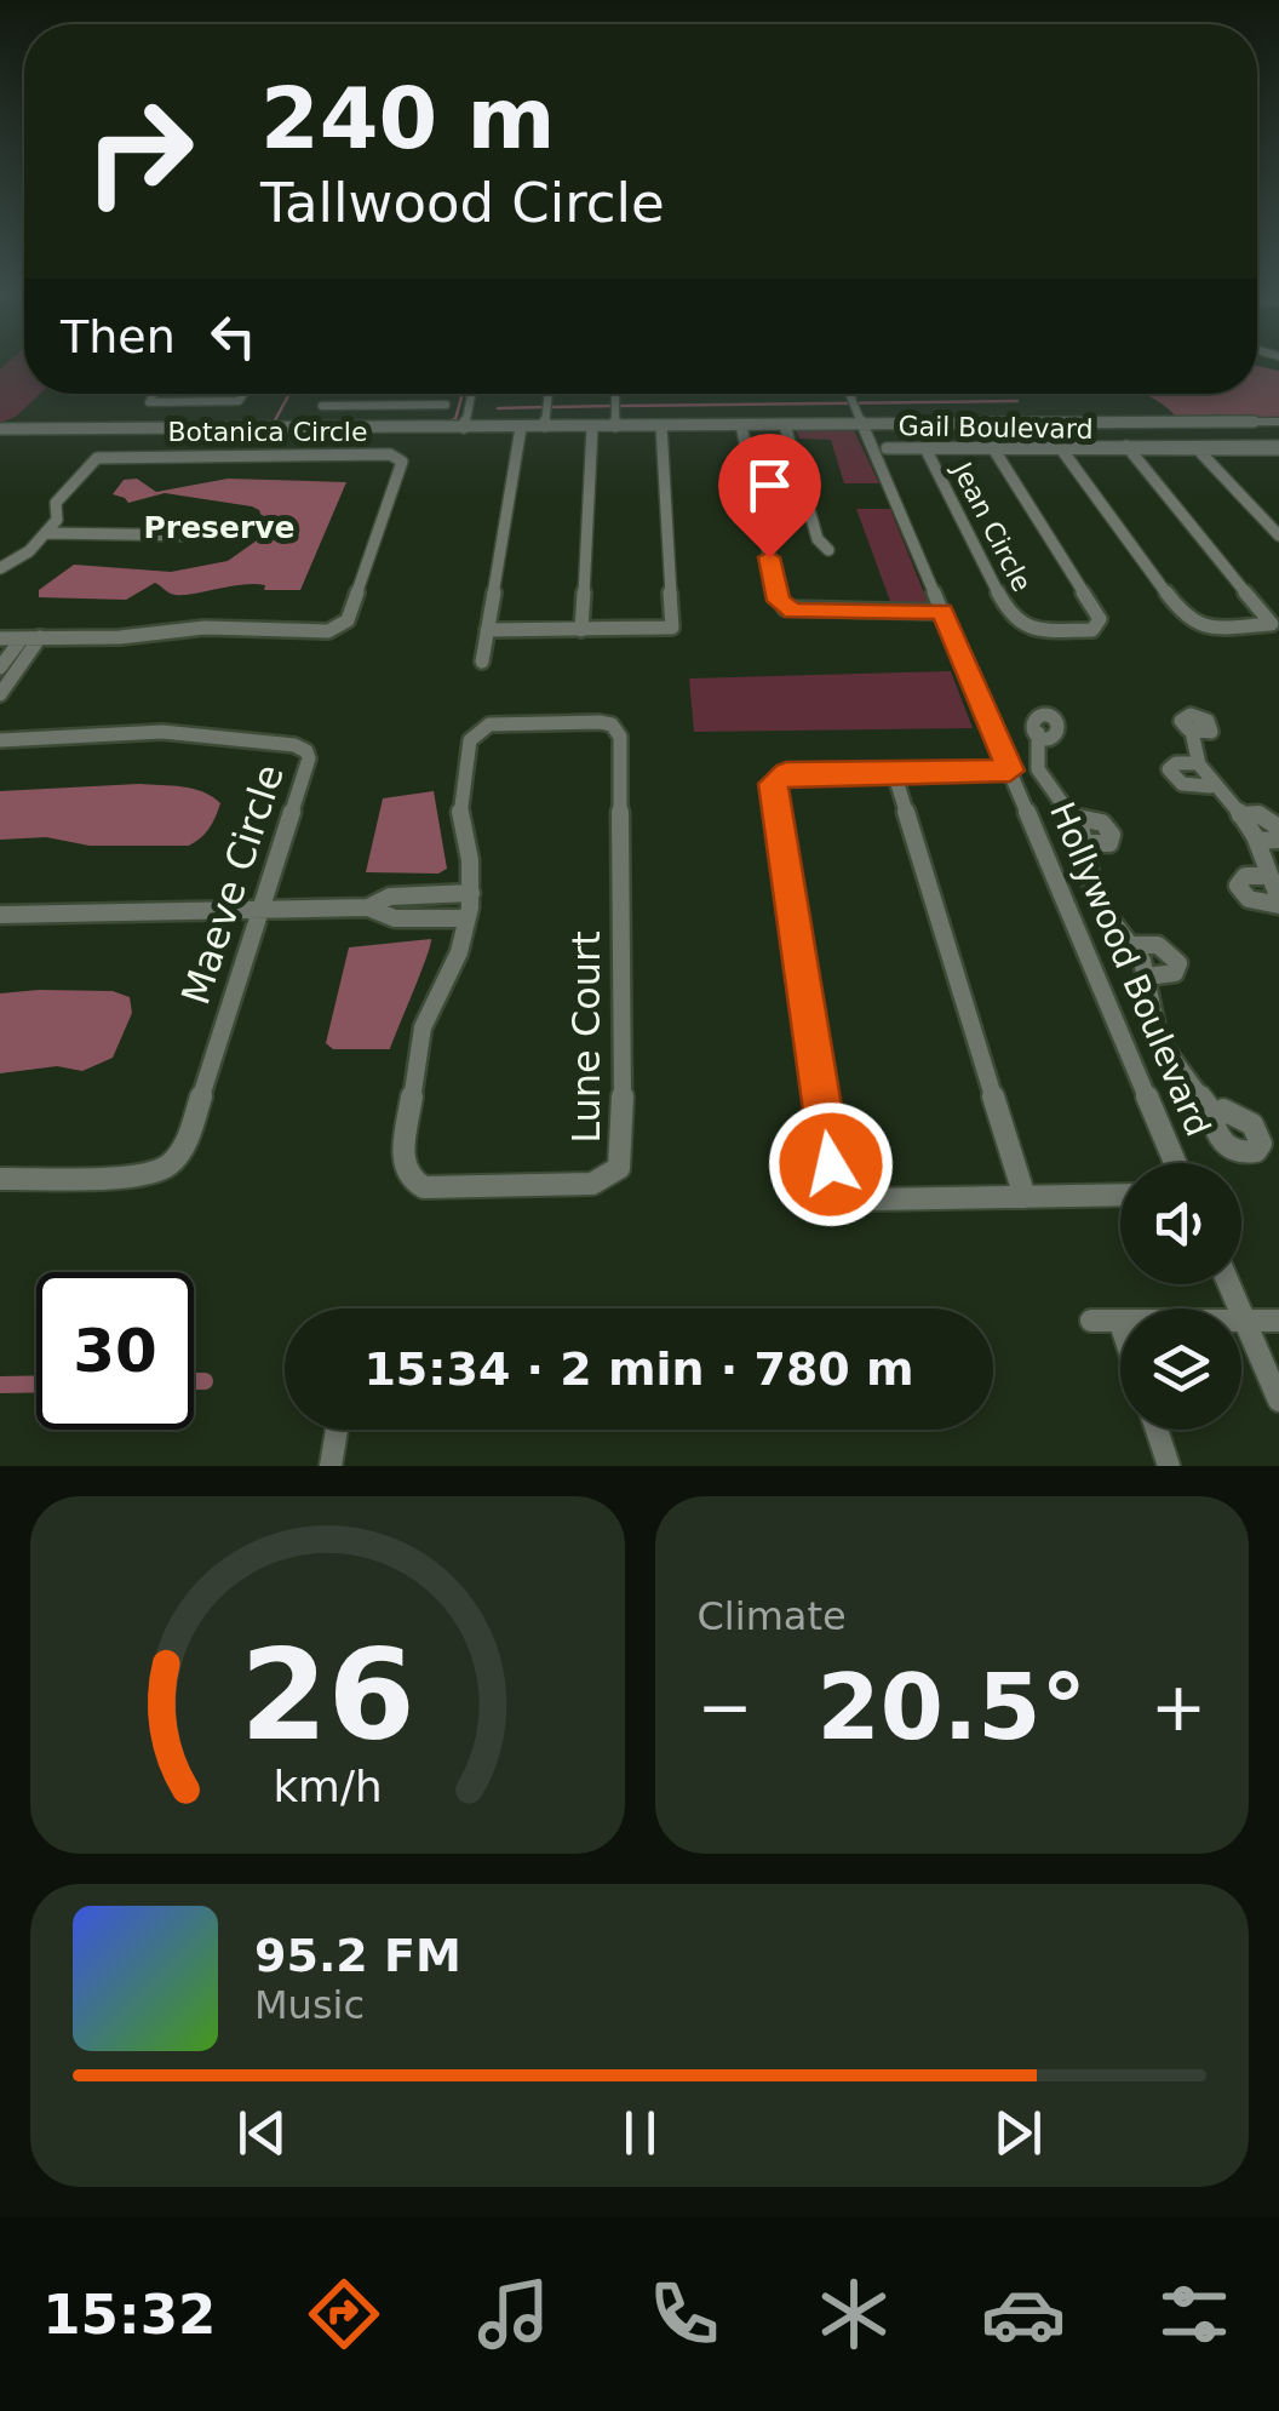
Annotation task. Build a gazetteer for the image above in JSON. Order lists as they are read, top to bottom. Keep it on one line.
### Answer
{"streets":{"street":["Gail Boulevard","Botanica Circle","Jean Circle","Maeve Circle","Hollywood Boulevard","Lune Court"]},"crossings":[["Gail Boulevard","Jean Circle"]],"districts":["Preserve"],"page":{"turn":["240 m","Tallwood Circle"],"then":"Then","limit":"30","trip":"15:34 · 2 min · 780 m","tile":"Climate","heat":["−","20.5°","+"],"song":["95.2 FM","Music"],"tabs":"15:32","gauge":["26","km/h"]}}
